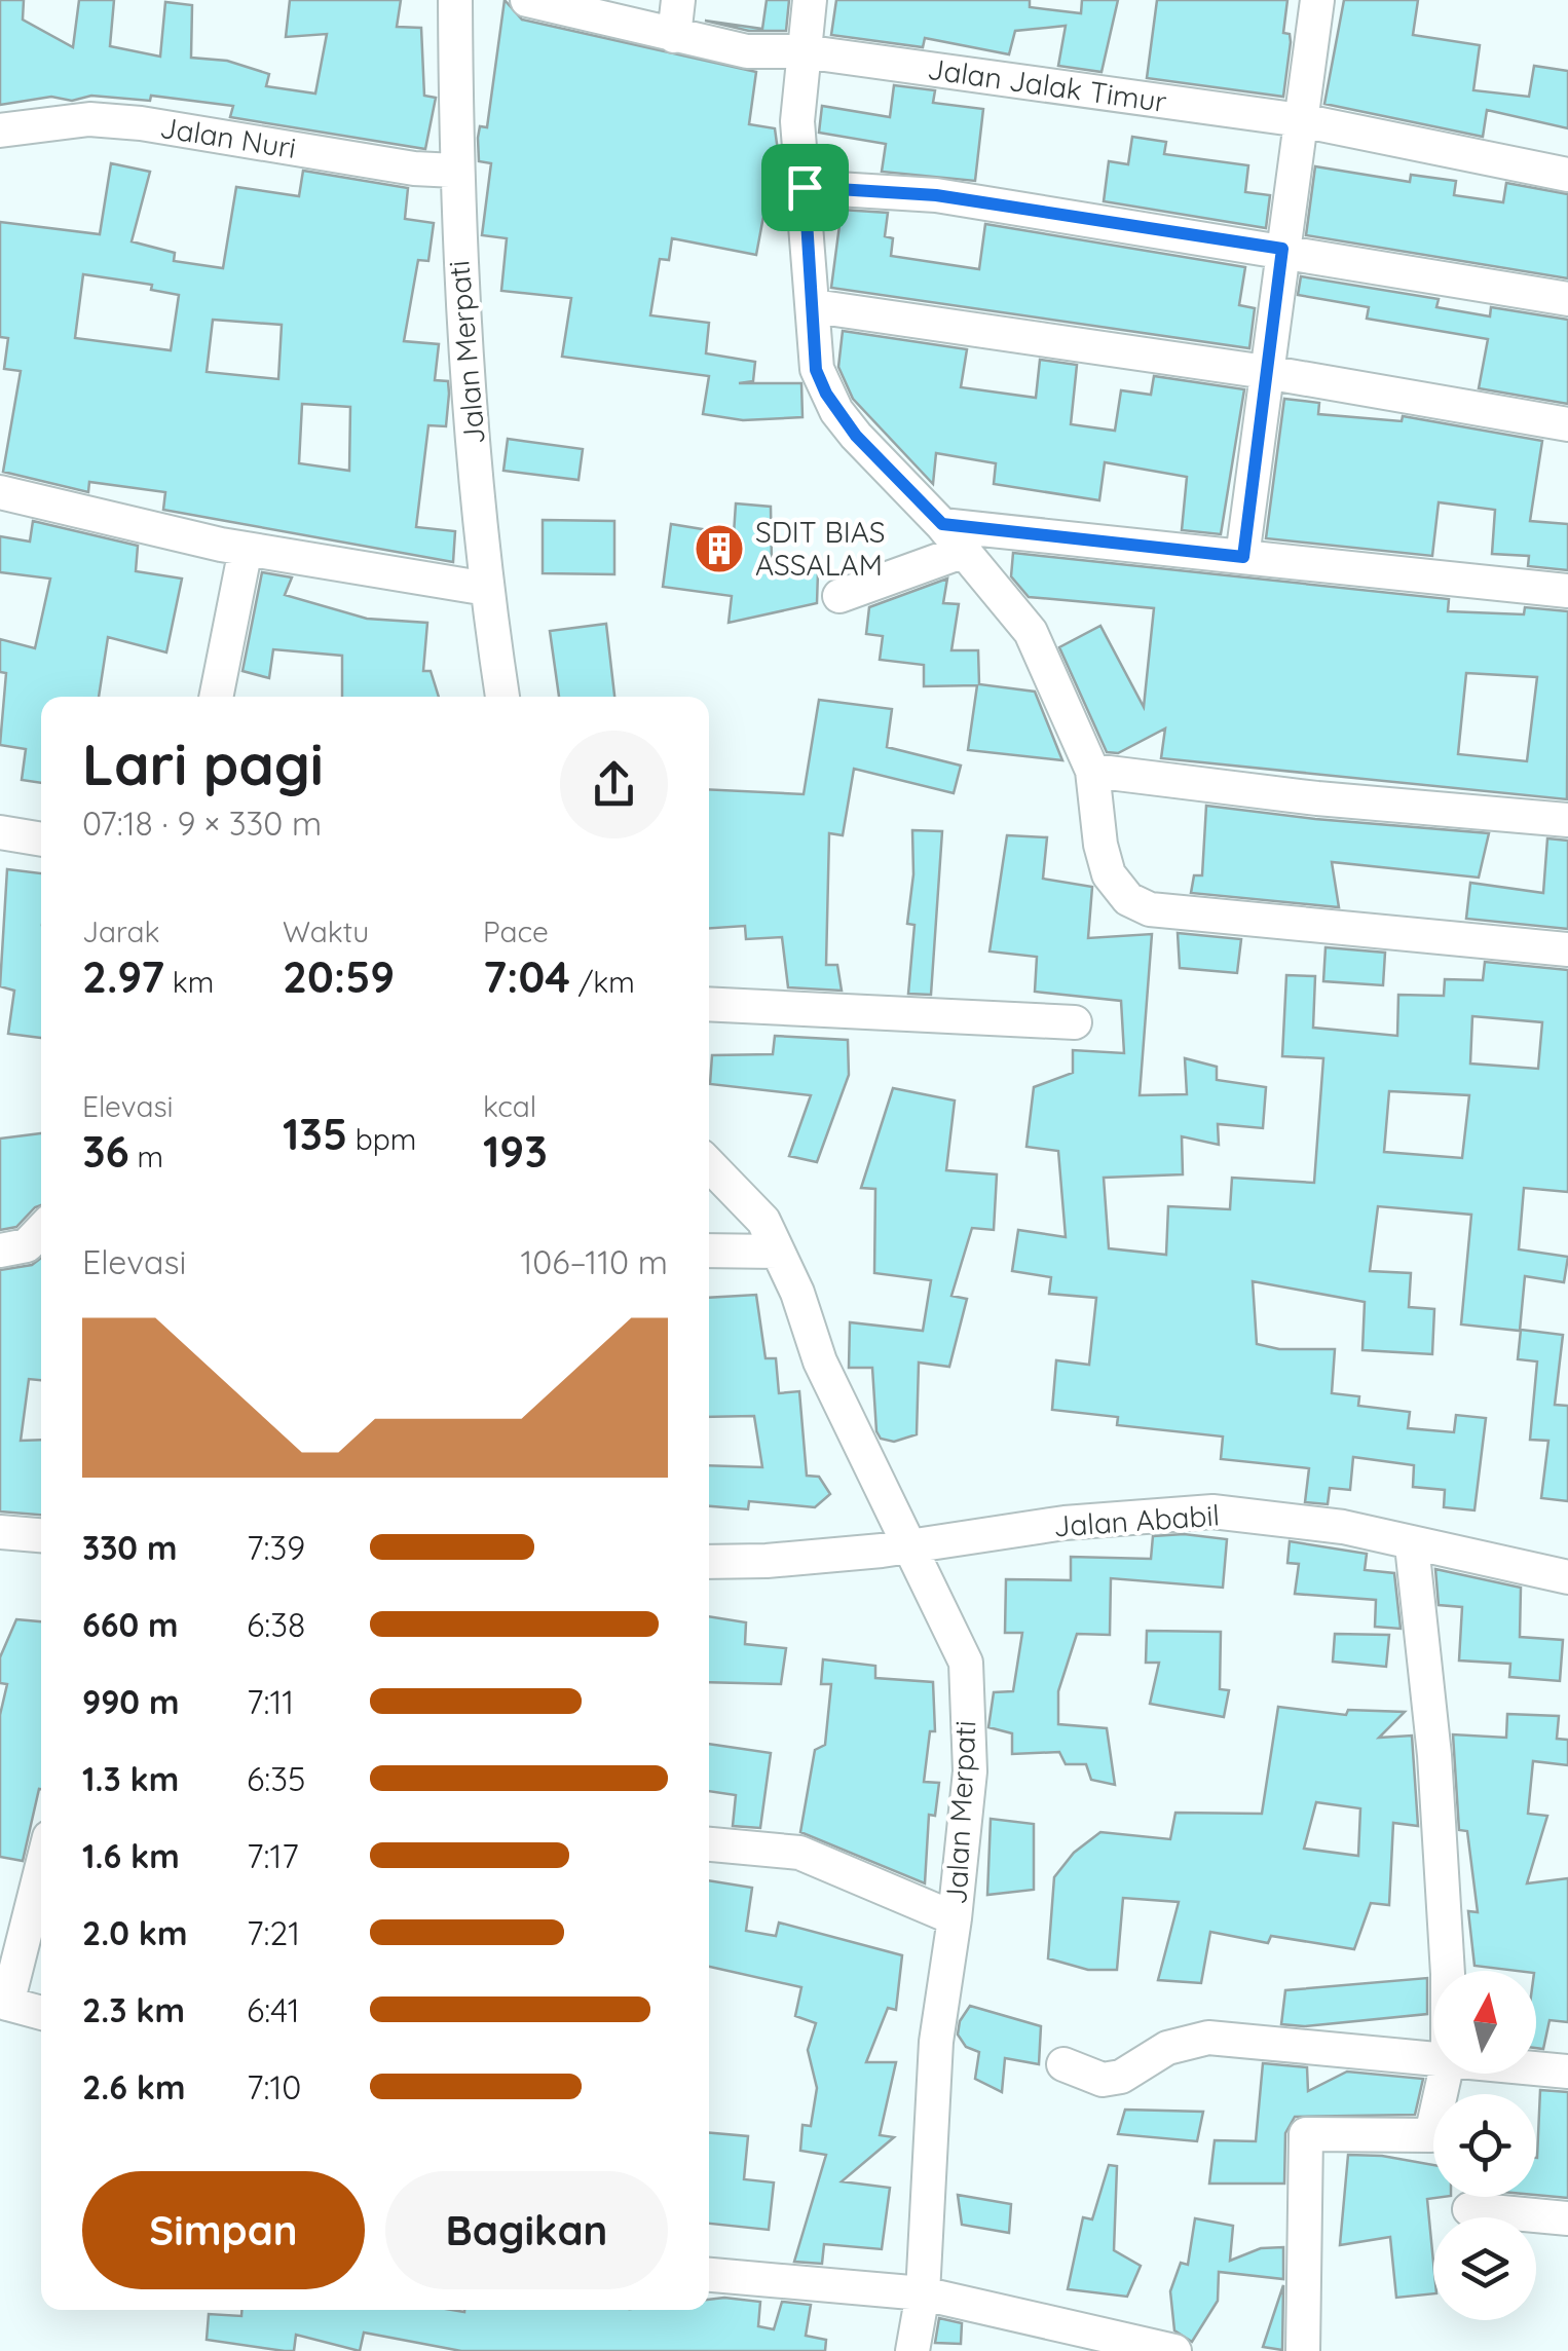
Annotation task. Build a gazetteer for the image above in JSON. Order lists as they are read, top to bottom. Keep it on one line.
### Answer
{"streets":{"street":["Jalan Jalak Timur","Jalan Nuri","Jalan Merpati","Jalan Ababil"]},"crossings":[["Jalan Nuri","Jalan Merpati"],["Jalan Merpati","Jalan Ababil"]],"places":{"building":["SDIT BIAS ASSALAM"]},"north":"top","page":{"heading":["Lari pagi","07:18 · 9 × 330 m"],"stats":[["Jarak","2.97 km"],["Waktu","20:59"],["Pace","7:04 /km"],["Elevasi","36 m"],["135 bpm"],["kcal","193"]],"chart":["Elevasi","106–110 m"],"list":[{"name":"330 m","note":"7:39"},{"name":"660 m","note":"6:38"},{"name":"990 m","note":"7:11"},{"name":"1.3 km","note":"6:35"},{"name":"1.6 km","note":"7:17"},{"name":"2.0 km","note":"7:21"},{"name":"2.3 km","note":"6:41"},{"name":"2.6 km","note":"7:10"}],"buttons":["Simpan","Bagikan"]}}
